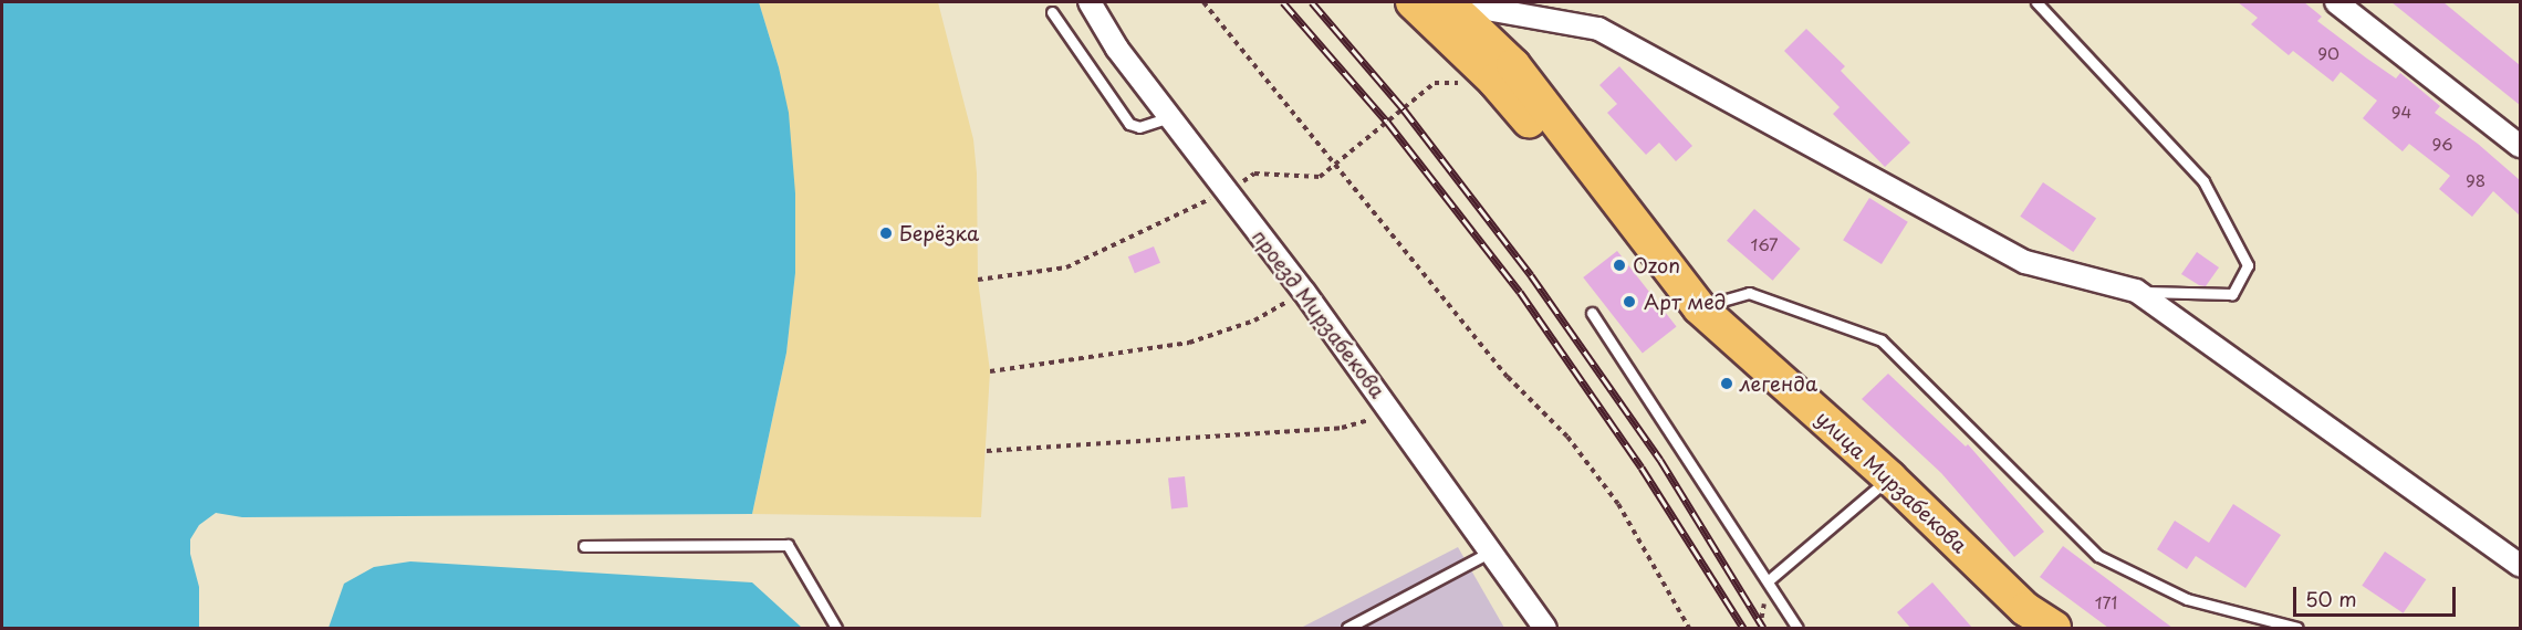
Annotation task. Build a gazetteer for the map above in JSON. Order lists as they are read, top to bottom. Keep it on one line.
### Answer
{"streets":{"main road":["улица Мирзабекова"],"street":["проезд Мирзабекова"]},"places":["Берёзка","Ozon","Арт мед","легенда"],"house_numbers":["90","94","96","98","167","171"],"scale_bar":"50 m"}
